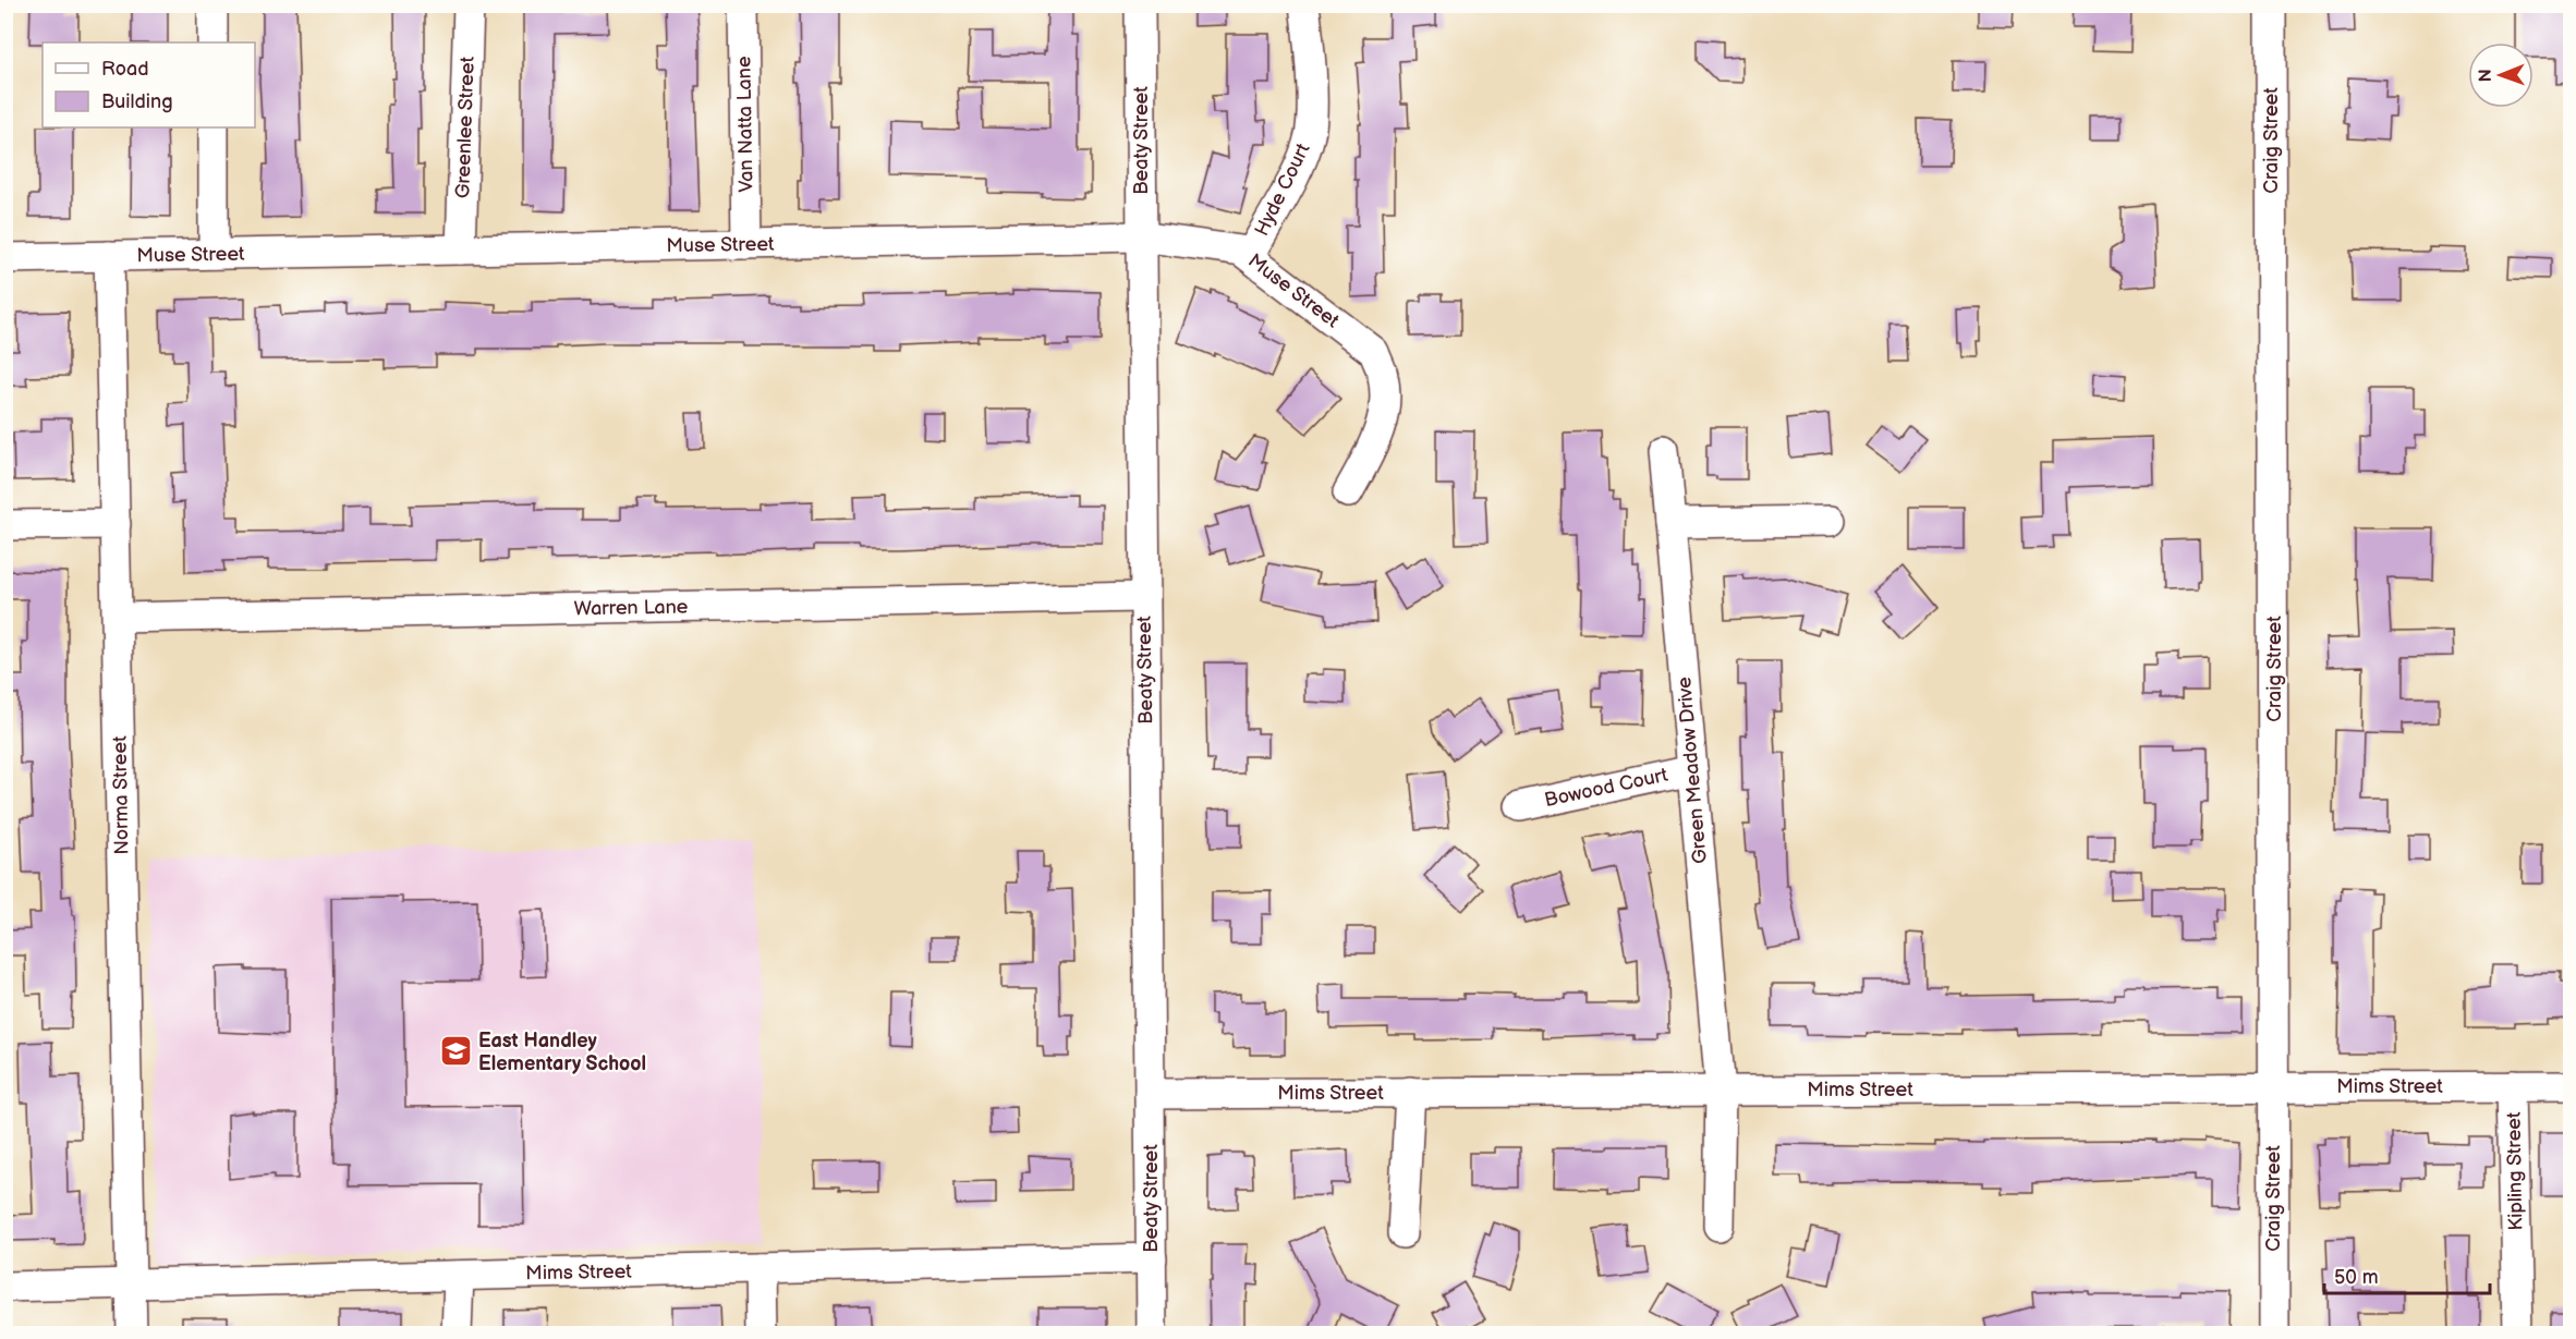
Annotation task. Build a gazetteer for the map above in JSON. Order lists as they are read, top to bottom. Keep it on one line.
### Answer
{"streets":{"street":["Van Natta Lane","Greenlee Street","Beaty Street","Craig Street","Hyde Court","Muse Street","Warren Lane","Green Meadow Drive","Bowood Court","Norma Street","Mims Street","Kipling Street"]},"crossings":[["Van Natta Lane","Muse Street"],["Greenlee Street","Muse Street"],["Beaty Street","Muse Street"],["Beaty Street","Warren Lane"],["Beaty Street","Mims Street"],["Craig Street","Mims Street"],["Hyde Court","Muse Street"],["Muse Street","Norma Street"],["Warren Lane","Norma Street"],["Green Meadow Drive","Bowood Court"],["Green Meadow Drive","Mims Street"],["Norma Street","Mims Street"],["Mims Street","Kipling Street"]],"places":{"school or university":["East Handley Elementary School"]},"legend":["Road","Building"],"scale_bar":"50 m","north":"left"}
